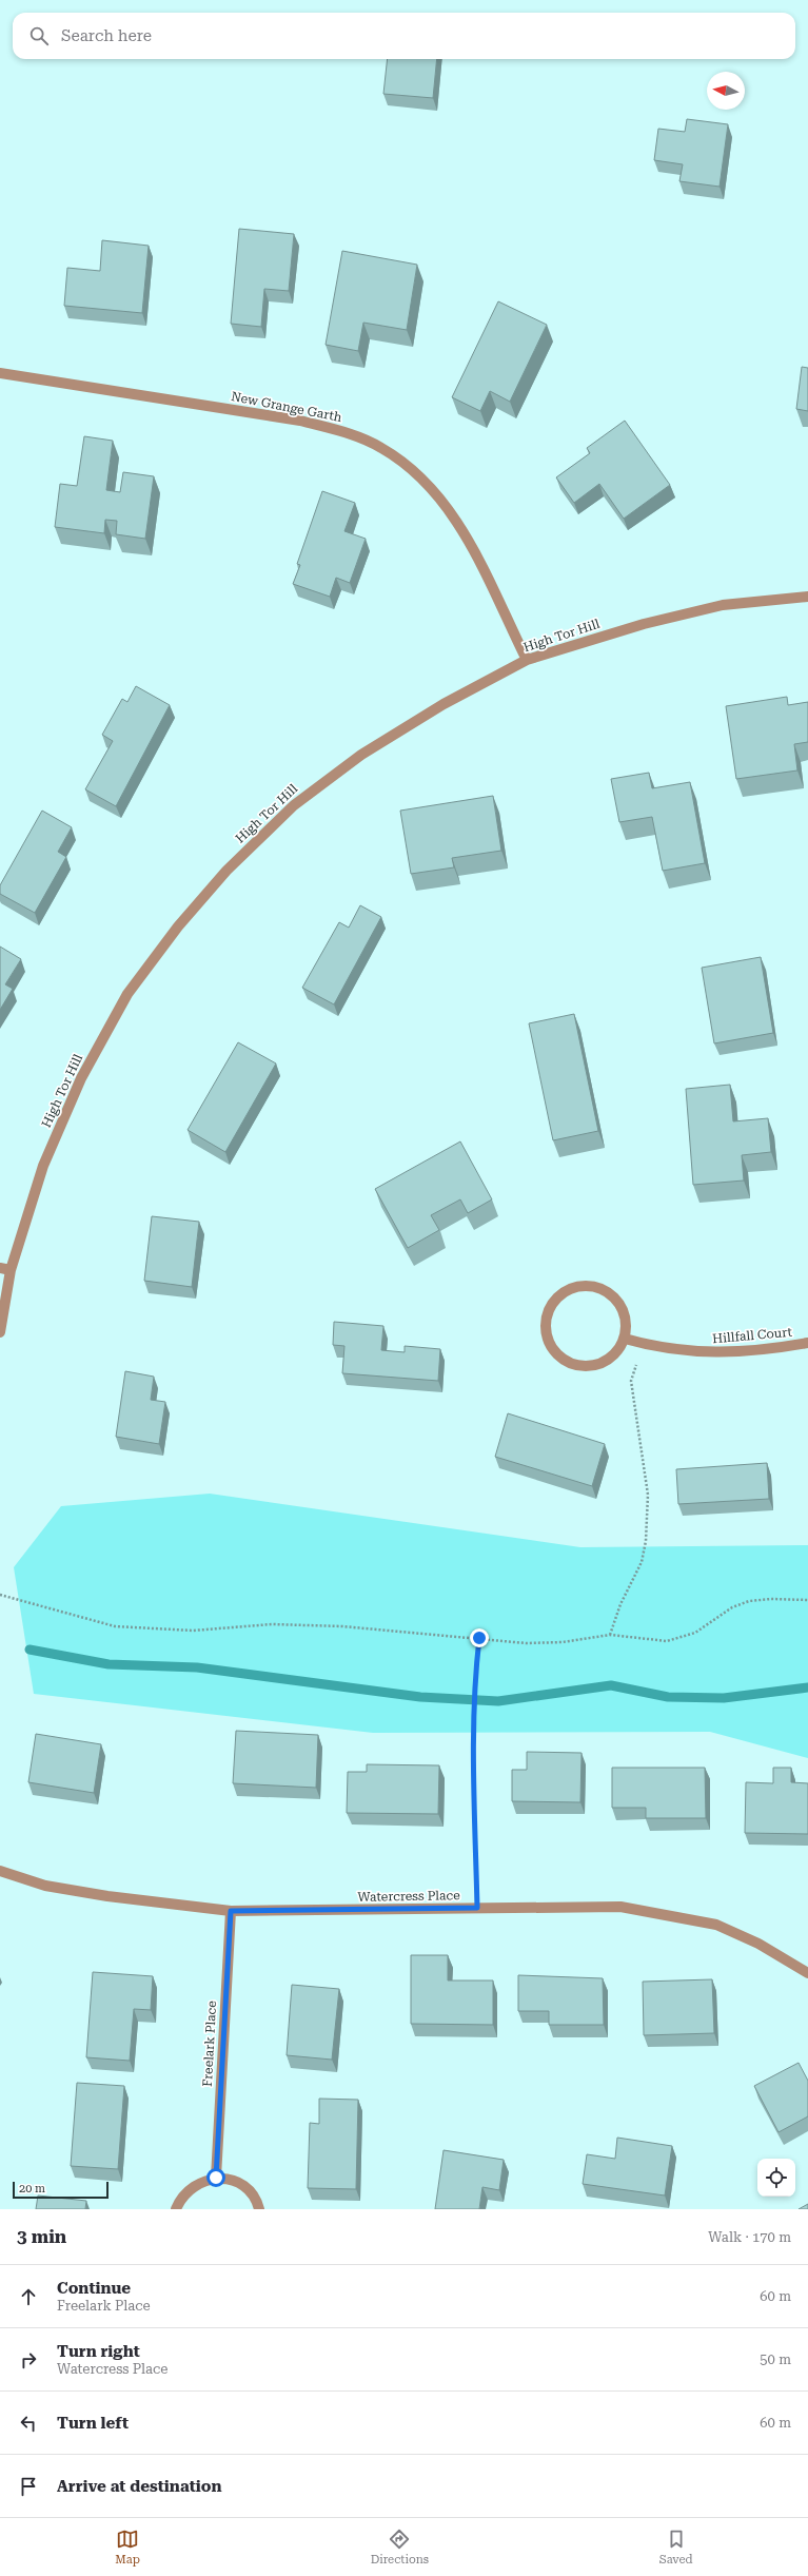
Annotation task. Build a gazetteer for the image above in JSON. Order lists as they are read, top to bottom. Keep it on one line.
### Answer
{"streets":{"street":["New Grange Garth","High Tor Hill","Hillfall Court","Watercress Place","Freelark Place"]},"crossings":[["New Grange Garth","High Tor Hill"],["Watercress Place","Freelark Place"]],"scale_bar":"20 m","north":"left","page":{"search":"Search here","scale":"20 m","heading":["3 min","Walk · 170 m"],"list":[["Continue","Freelark Place","60 m"],["Turn right","Watercress Place","50 m"],["Turn left","60 m"],"Arrive at destination"],"nav":["Map","Directions","Saved"]}}
